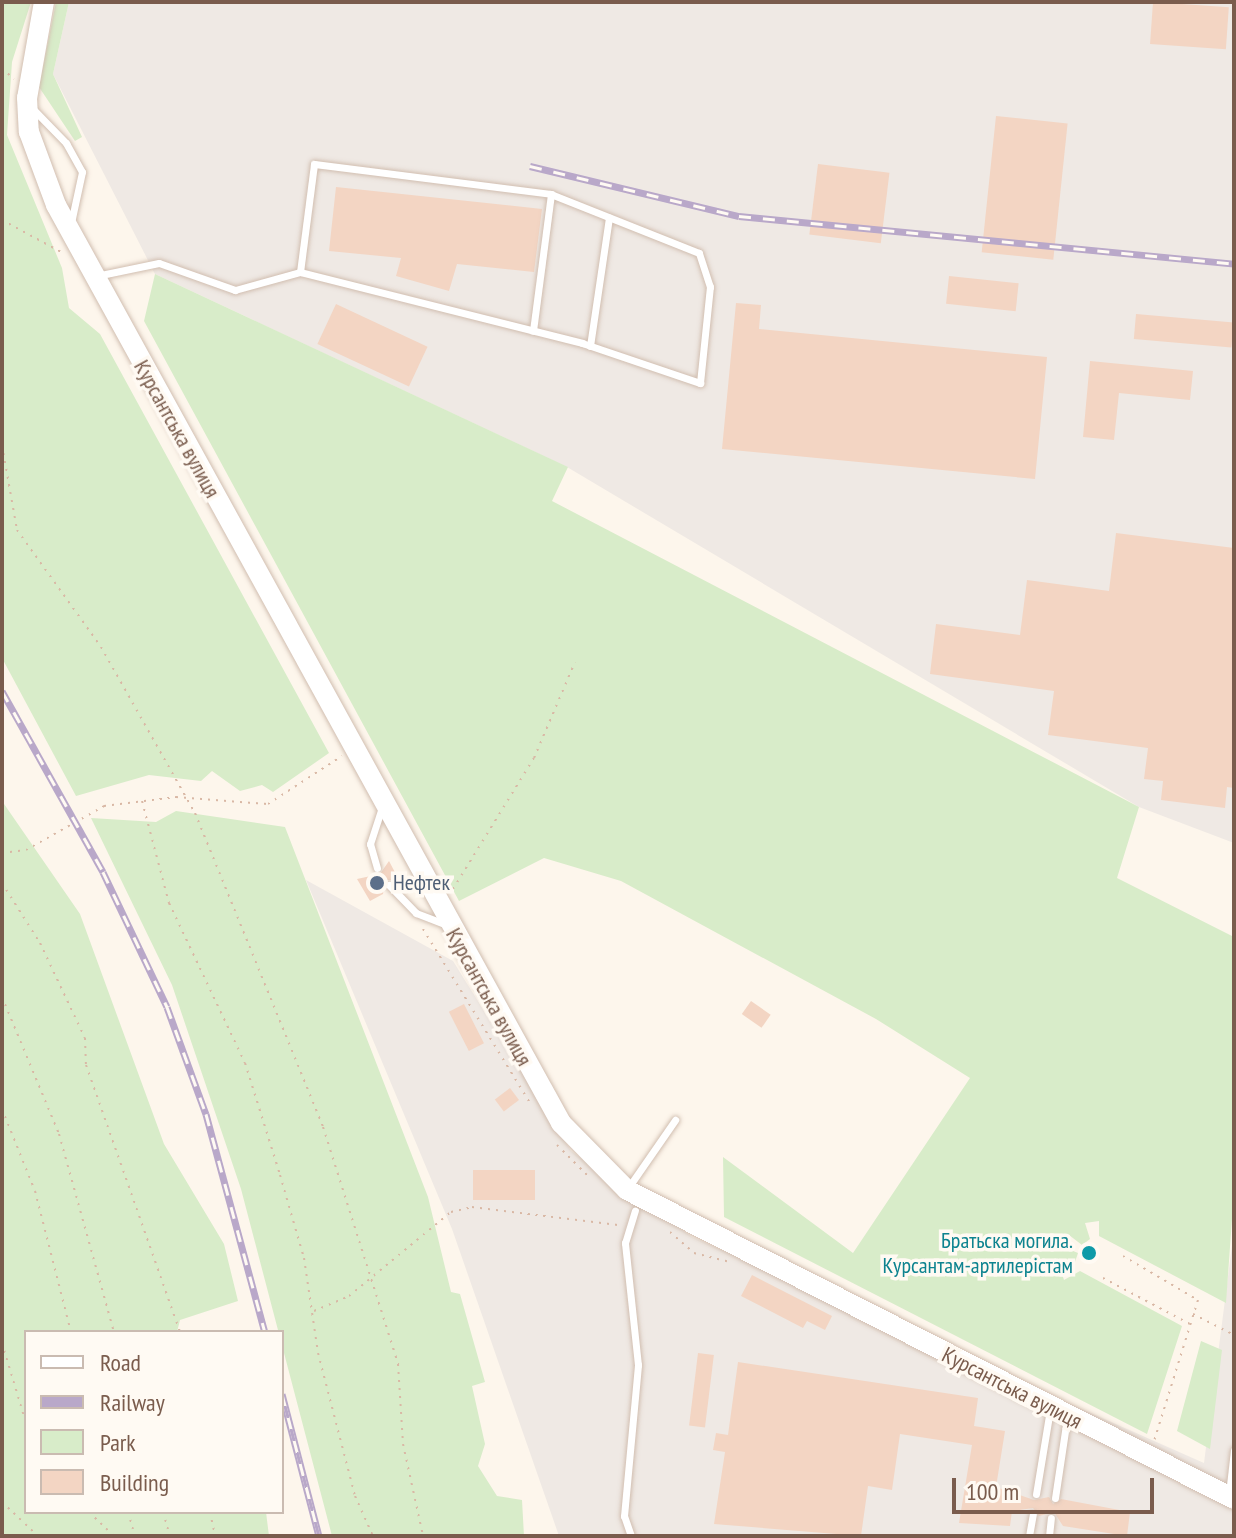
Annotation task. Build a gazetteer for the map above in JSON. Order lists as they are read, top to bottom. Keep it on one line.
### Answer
{"streets":{"street":["Курсантська вулиця"]},"places":["Нефтек","Братьска могила. Курсантам-артилерістам"],"legend":["Road","Railway","Park","Building"],"scale_bar":"100 m"}
